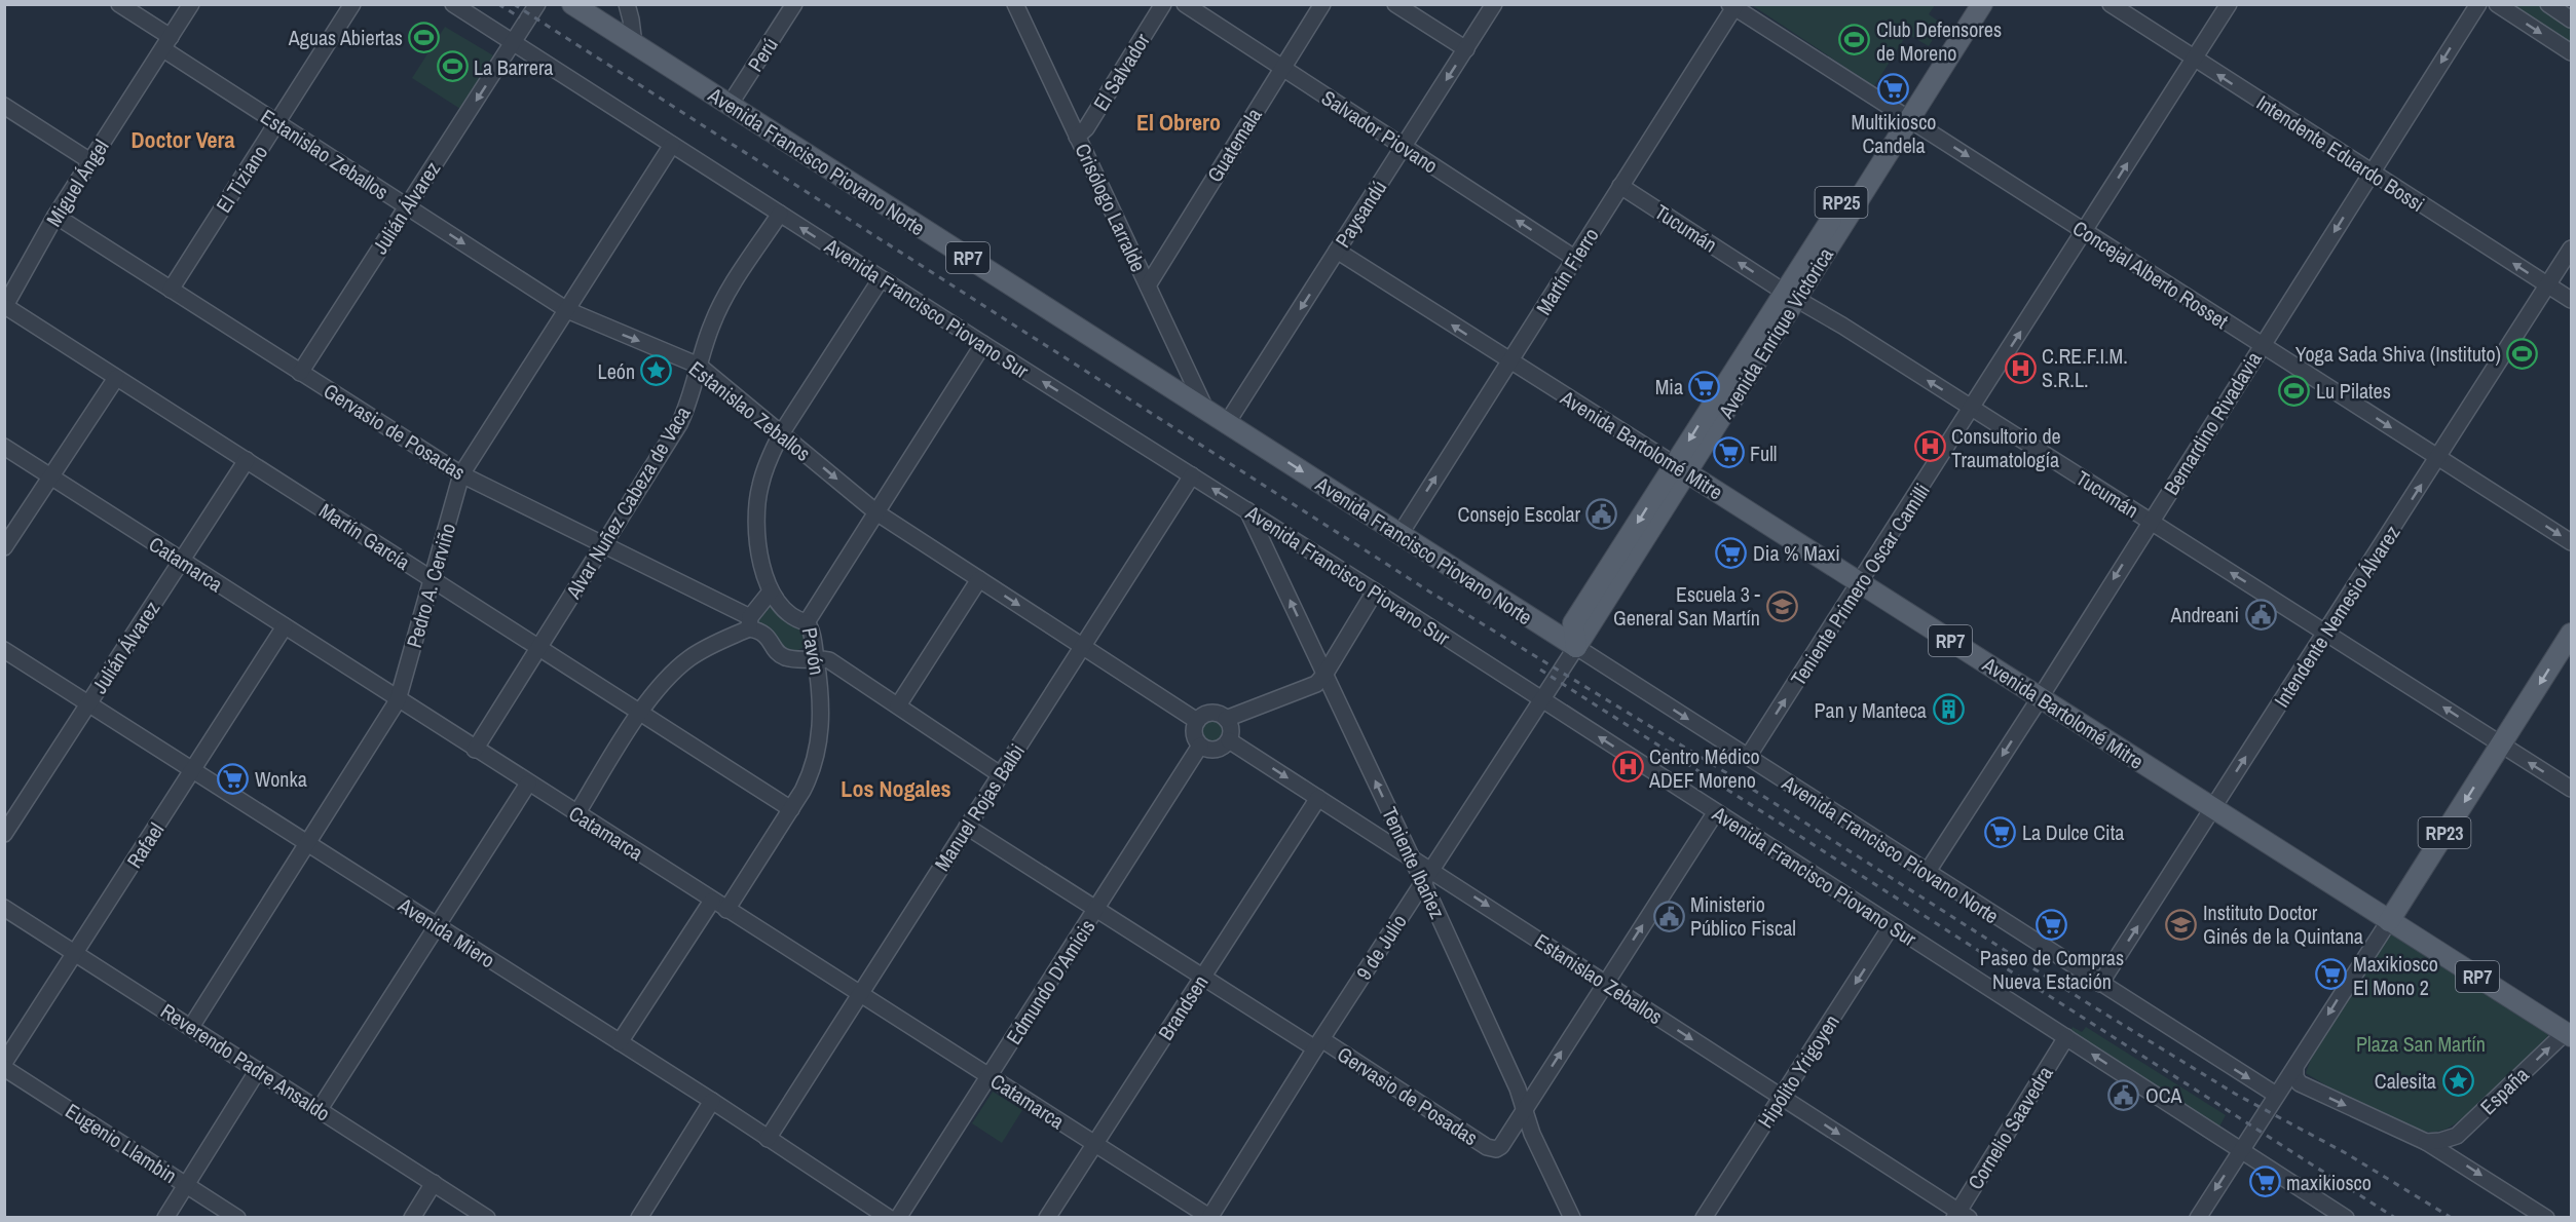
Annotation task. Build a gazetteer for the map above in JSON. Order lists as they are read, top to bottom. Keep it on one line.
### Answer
{"streets":{"main road":["Avenida Francisco Piovano Norte","RP25","RP7","Avenida Enrique Victorica","Avenida Bartolomé Mitre","RP23"],"street":["Perú","El Salvador","Salvador Piovano","Guatemala","Intendente Eduardo Bossi","Estanislao Zeballos","El Tiziano","Miguel Ángel","Julián Álvarez","Crisólogo Larralde","Paysandú","Tucumán","Martín Fierro","Concejal Alberto Rosset","Avenida Francisco Piovano Sur","Bernardino Rivadavia","Gervasio de Posadas","Alvar Nuñez Cabeza de Vaca","Martín García","Catamarca","Teniente Primero Oscar Camilli","Pedro A. Cerviño","Intendente Nemesio Álvarez","Pavón","Manuel Rojas Balbi","Rafael","Teniente Ibañez","Avenida Miero","9 de Julio","Edmundo D'Amicis","Brandsen","Reverendo Padre Ansaldo","Hipólito Yrigoyen","España","Cornelio Saavedra","Eugenio Llambin"]},"crossings":[["Perú","Avenida Francisco Piovano Norte"],["El Salvador","Crisólogo Larralde"],["Salvador Piovano","Guatemala"],["Salvador Piovano","Paysandú"],["Salvador Piovano","Martín Fierro"],["Guatemala","Crisólogo Larralde"],["Intendente Eduardo Bossi","Bernardino Rivadavia"],["Intendente Eduardo Bossi","Teniente Primero Oscar Camilli"],["Intendente Eduardo Bossi","Intendente Nemesio Álvarez"],["Estanislao Zeballos","El Tiziano"],["Estanislao Zeballos","Miguel Ángel"],["Estanislao Zeballos","Julián Álvarez"],["Estanislao Zeballos","Alvar Nuñez Cabeza de Vaca"],["Estanislao Zeballos","Pedro A. Cerviño"],["Estanislao Zeballos","Pavón"],["Estanislao Zeballos","Manuel Rojas Balbi"],["Estanislao Zeballos","Teniente Ibañez"],["Estanislao Zeballos","9 de Julio"],["Estanislao Zeballos","Edmundo D'Amicis"],["Estanislao Zeballos","Brandsen"],["Estanislao Zeballos","Hipólito Yrigoyen"],["Estanislao Zeballos","Cornelio Saavedra"],["Avenida Francisco Piovano Norte","Crisólogo Larralde"],["Avenida Francisco Piovano Norte","Paysandú"],["Avenida Francisco Piovano Norte","Martín Fierro"],["Avenida Francisco Piovano Norte","Avenida Enrique Victorica"],["Avenida Francisco Piovano Norte","Bernardino Rivadavia"],["Avenida Francisco Piovano Norte","Teniente Primero Oscar Camilli"],["Avenida Francisco Piovano Norte","Intendente Nemesio Álvarez"],["Avenida Francisco Piovano Norte","RP23"],["Avenida Francisco Piovano Norte","9 de Julio"],["El Tiziano","Gervasio de Posadas"],["Miguel Ángel","Gervasio de Posadas"],["Miguel Ángel","Martín García"],["Julián Álvarez","Avenida Francisco Piovano Sur"],["Julián Álvarez","Gervasio de Posadas"],["Julián Álvarez","Martín García"],["Julián Álvarez","Catamarca"],["Julián Álvarez","Avenida Miero"],["Paysandú","Avenida Bartolomé Mitre"],["Tucumán","Martín Fierro"],["Tucumán","Avenida Enrique Victorica"],["Tucumán","Bernardino Rivadavia"],["Tucumán","Teniente Primero Oscar Camilli"],["Tucumán","Intendente Nemesio Álvarez"],["Tucumán","RP23"],["Martín Fierro","Concejal Alberto Rosset"],["Martín Fierro","Avenida Bartolomé Mitre"],["Concejal Alberto Rosset","Avenida Enrique Victorica"],["Concejal Alberto Rosset","Bernardino Rivadavia"],["Concejal Alberto Rosset","Teniente Primero Oscar Camilli"],["Concejal Alberto Rosset","Intendente Nemesio Álvarez"],["Avenida Francisco Piovano Sur","Alvar Nuñez Cabeza de Vaca"],["Avenida Francisco Piovano Sur","Pedro A. Cerviño"],["Avenida Francisco Piovano Sur","Pavón"],["Avenida Francisco Piovano Sur","Manuel Rojas Balbi"],["Avenida Francisco Piovano Sur","Teniente Ibañez"],["Avenida Francisco Piovano Sur","9 de Julio"],["Avenida Francisco Piovano Sur","Hipólito Yrigoyen"],["Avenida Francisco Piovano Sur","Cornelio Saavedra"],["Avenida Enrique Victorica","Avenida Bartolomé Mitre"],["Avenida Enrique Victorica","9 de Julio"],["Bernardino Rivadavia","Avenida Bartolomé Mitre"],["Gervasio de Posadas","Alvar Nuñez Cabeza de Vaca"],["Gervasio de Posadas","Pedro A. Cerviño"],["Gervasio de Posadas","Pavón"],["Gervasio de Posadas","Manuel Rojas Balbi"],["Gervasio de Posadas","Teniente Ibañez"],["Gervasio de Posadas","9 de Julio"],["Gervasio de Posadas","Edmundo D'Amicis"],["Gervasio de Posadas","Brandsen"],["Avenida Bartolomé Mitre","Teniente Primero Oscar Camilli"],["Avenida Bartolomé Mitre","Intendente Nemesio Álvarez"],["Avenida Bartolomé Mitre","RP23"],["Avenida Bartolomé Mitre","España"],["Alvar Nuñez Cabeza de Vaca","Martín García"],["Alvar Nuñez Cabeza de Vaca","Catamarca"],["Martín García","Pedro A. Cerviño"],["Martín García","Pavón"],["Catamarca","Pedro A. Cerviño"],["Catamarca","Pavón"],["Catamarca","Manuel Rojas Balbi"],["Catamarca","Rafael"],["Catamarca","9 de Julio"],["Catamarca","Edmundo D'Amicis"],["Catamarca","Brandsen"],["Pedro A. Cerviño","Avenida Miero"],["Pedro A. Cerviño","Reverendo Padre Ansaldo"],["Manuel Rojas Balbi","Avenida Miero"],["Rafael","Avenida Miero"],["Rafael","Reverendo Padre Ansaldo"],["Teniente Ibañez","9 de Julio"]],"one_way":["Salvador Piovano","Intendente Eduardo Bossi","Estanislao Zeballos","Paysandú","Tucumán","Concejal Alberto Rosset","Avenida Francisco Piovano Sur","Bernardino Rivadavia","Teniente Primero Oscar Camilli","Intendente Nemesio Álvarez","Teniente Ibañez","Hipólito Yrigoyen","España"],"districts":["El Obrero","Doctor Vera","Los Nogales"],"parks":["Plaza San Martín"],"places":{"sports":["Aguas Abiertas","Club Defensores de Moreno","La Barrera","Yoga Sada Shiva (Instituto)","Lu Pilates"],"supermarket":["Multikiosco Candela","Mia","Full","Dia % Maxi","Wonka","La Dulce Cita","Paseo de Compras Nueva Estación","Maxikiosco El Mono 2","maxikiosco"],"hospital":["C.RE.F.I.M. S.R.L.","Consultorio de Traumatología","Centro Médico ADEF Moreno"],"place":["León","Calesita"],"public building":["Consejo Escolar","Andreani","Ministerio Público Fiscal","OCA"],"school or university":["Escuela 3 - General San Martín","Instituto Doctor Ginés de la Quintana"],"building":["Pan y Manteca"]}}
